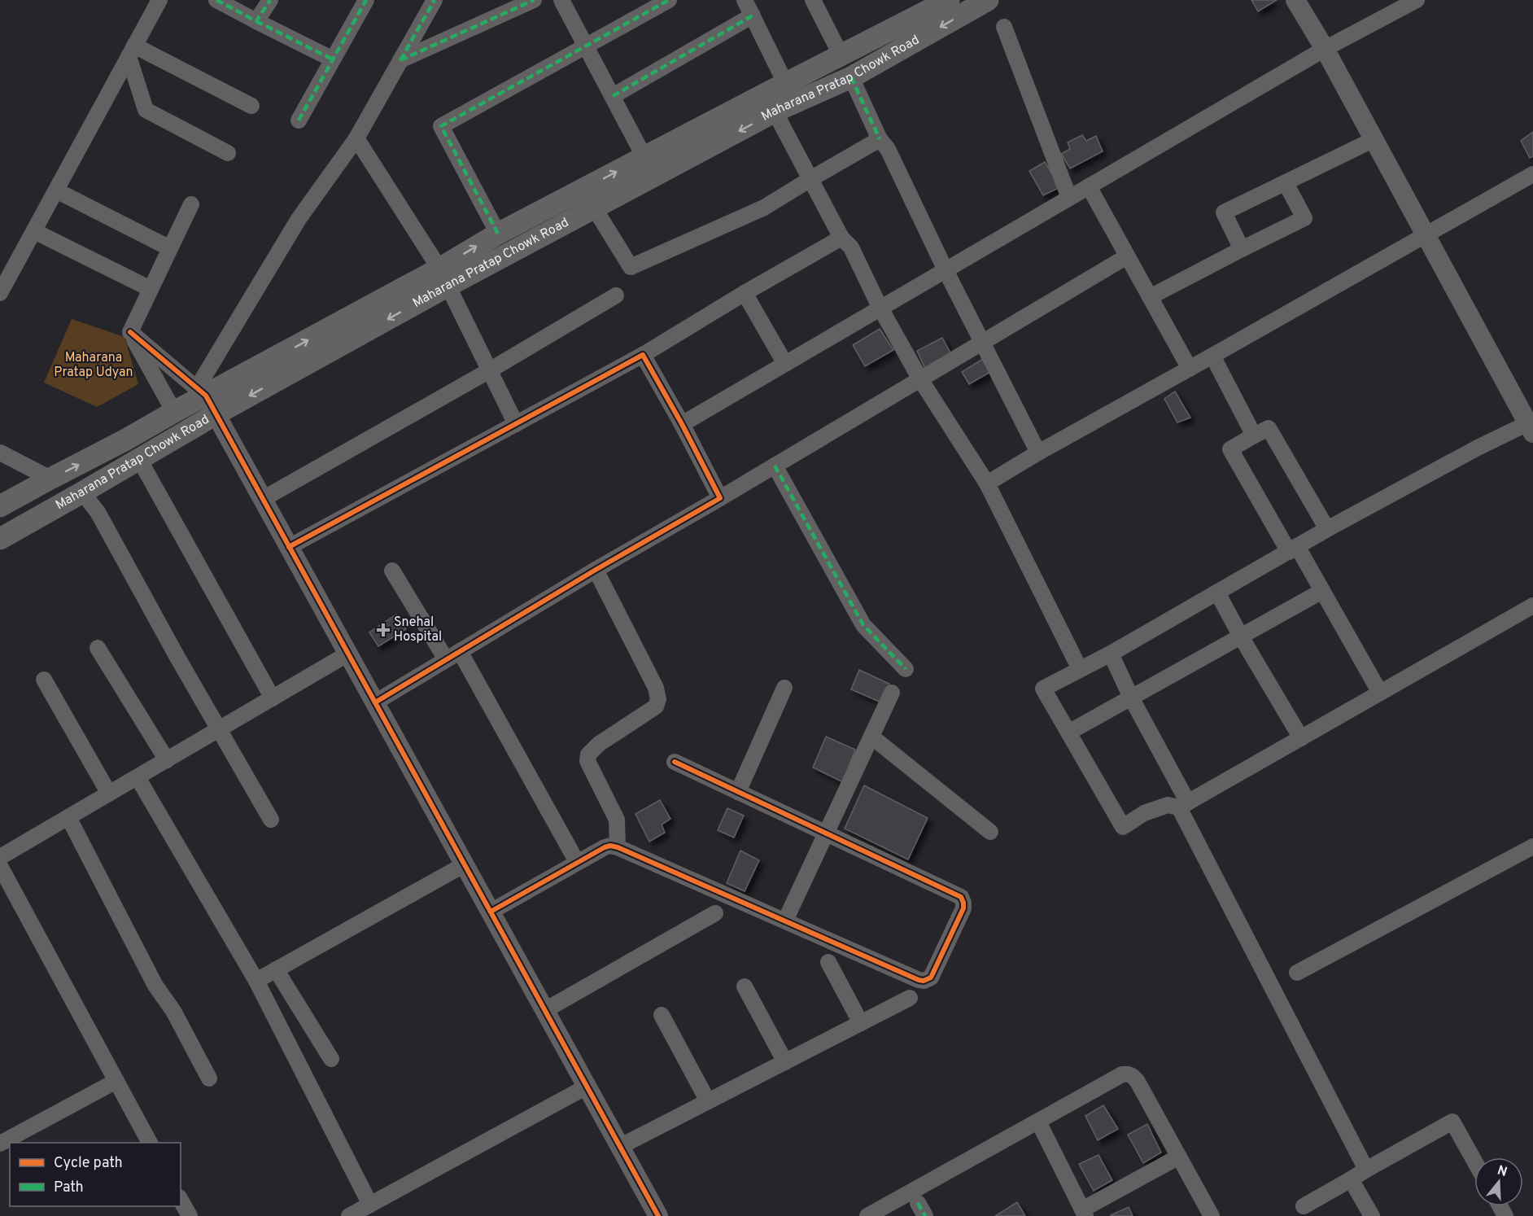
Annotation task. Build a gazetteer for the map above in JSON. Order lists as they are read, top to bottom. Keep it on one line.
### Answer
{"streets":{"main road":["Maharana Pratap Chowk Road"]},"parks":["Maharana Pratap Udyan"],"places":{"health":["Snehal Hospital"]},"legend":["Cycle path","Path"],"north":"top"}
